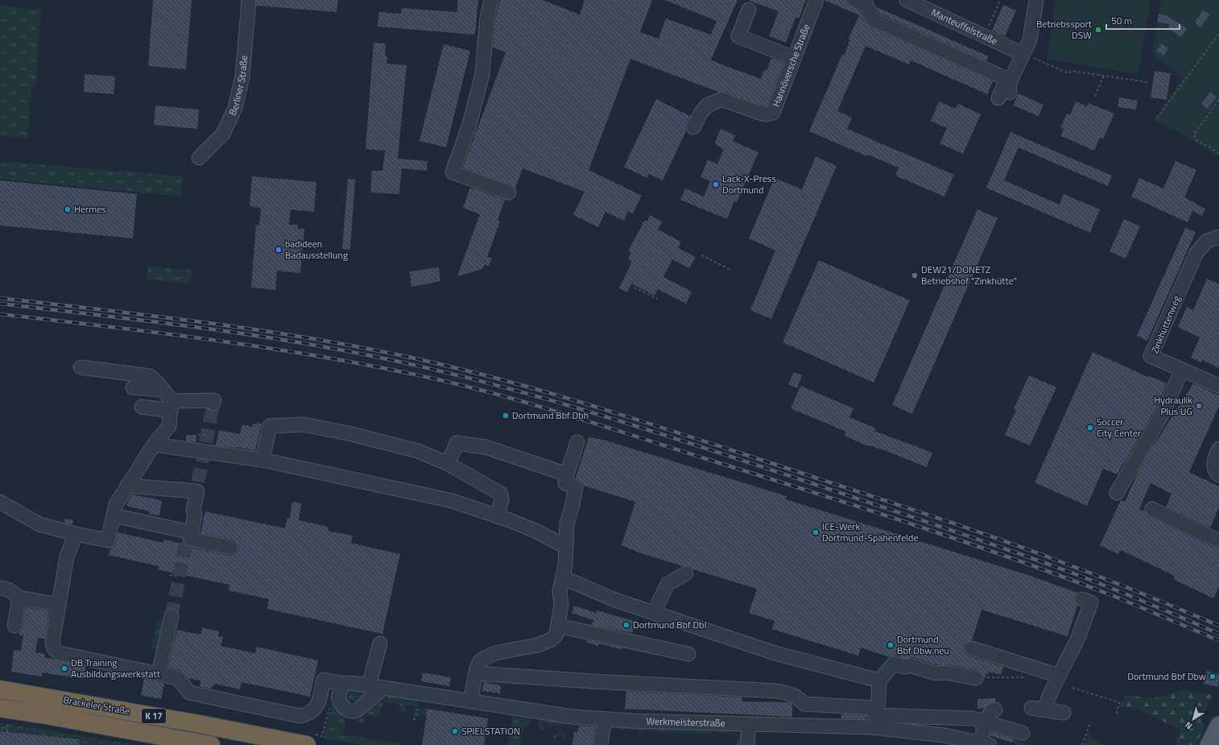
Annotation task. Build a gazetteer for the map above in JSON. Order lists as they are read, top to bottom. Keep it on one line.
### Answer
{"streets":{"highway":["Brackeler Straße","K 17"],"street":["Manteuffelstraße","Hannöversche Straße","Berliner Straße","Zinkhüttenweg","Werkmeisterstraße"]},"places":["Betriebssport DSW","Lack-X-Press Dortmund","Hermes","badideen Badausstellung","DEW21/DONETZ Betriebshof \"Zinkhütte\"","Hydraulik Plus UG","Dortmund Bbf Dbh","Soccer City Center","ICE-Werk Dortmund-Spähenfelde","Dortmund Bbf Dbl","Dortmund Bbf Dbw neu","DB Training Ausbildungswerkstatt","Dortmund Bbf Dbw","SPIELSTATION"],"scale_bar":"50 m","north":"bottom left"}
